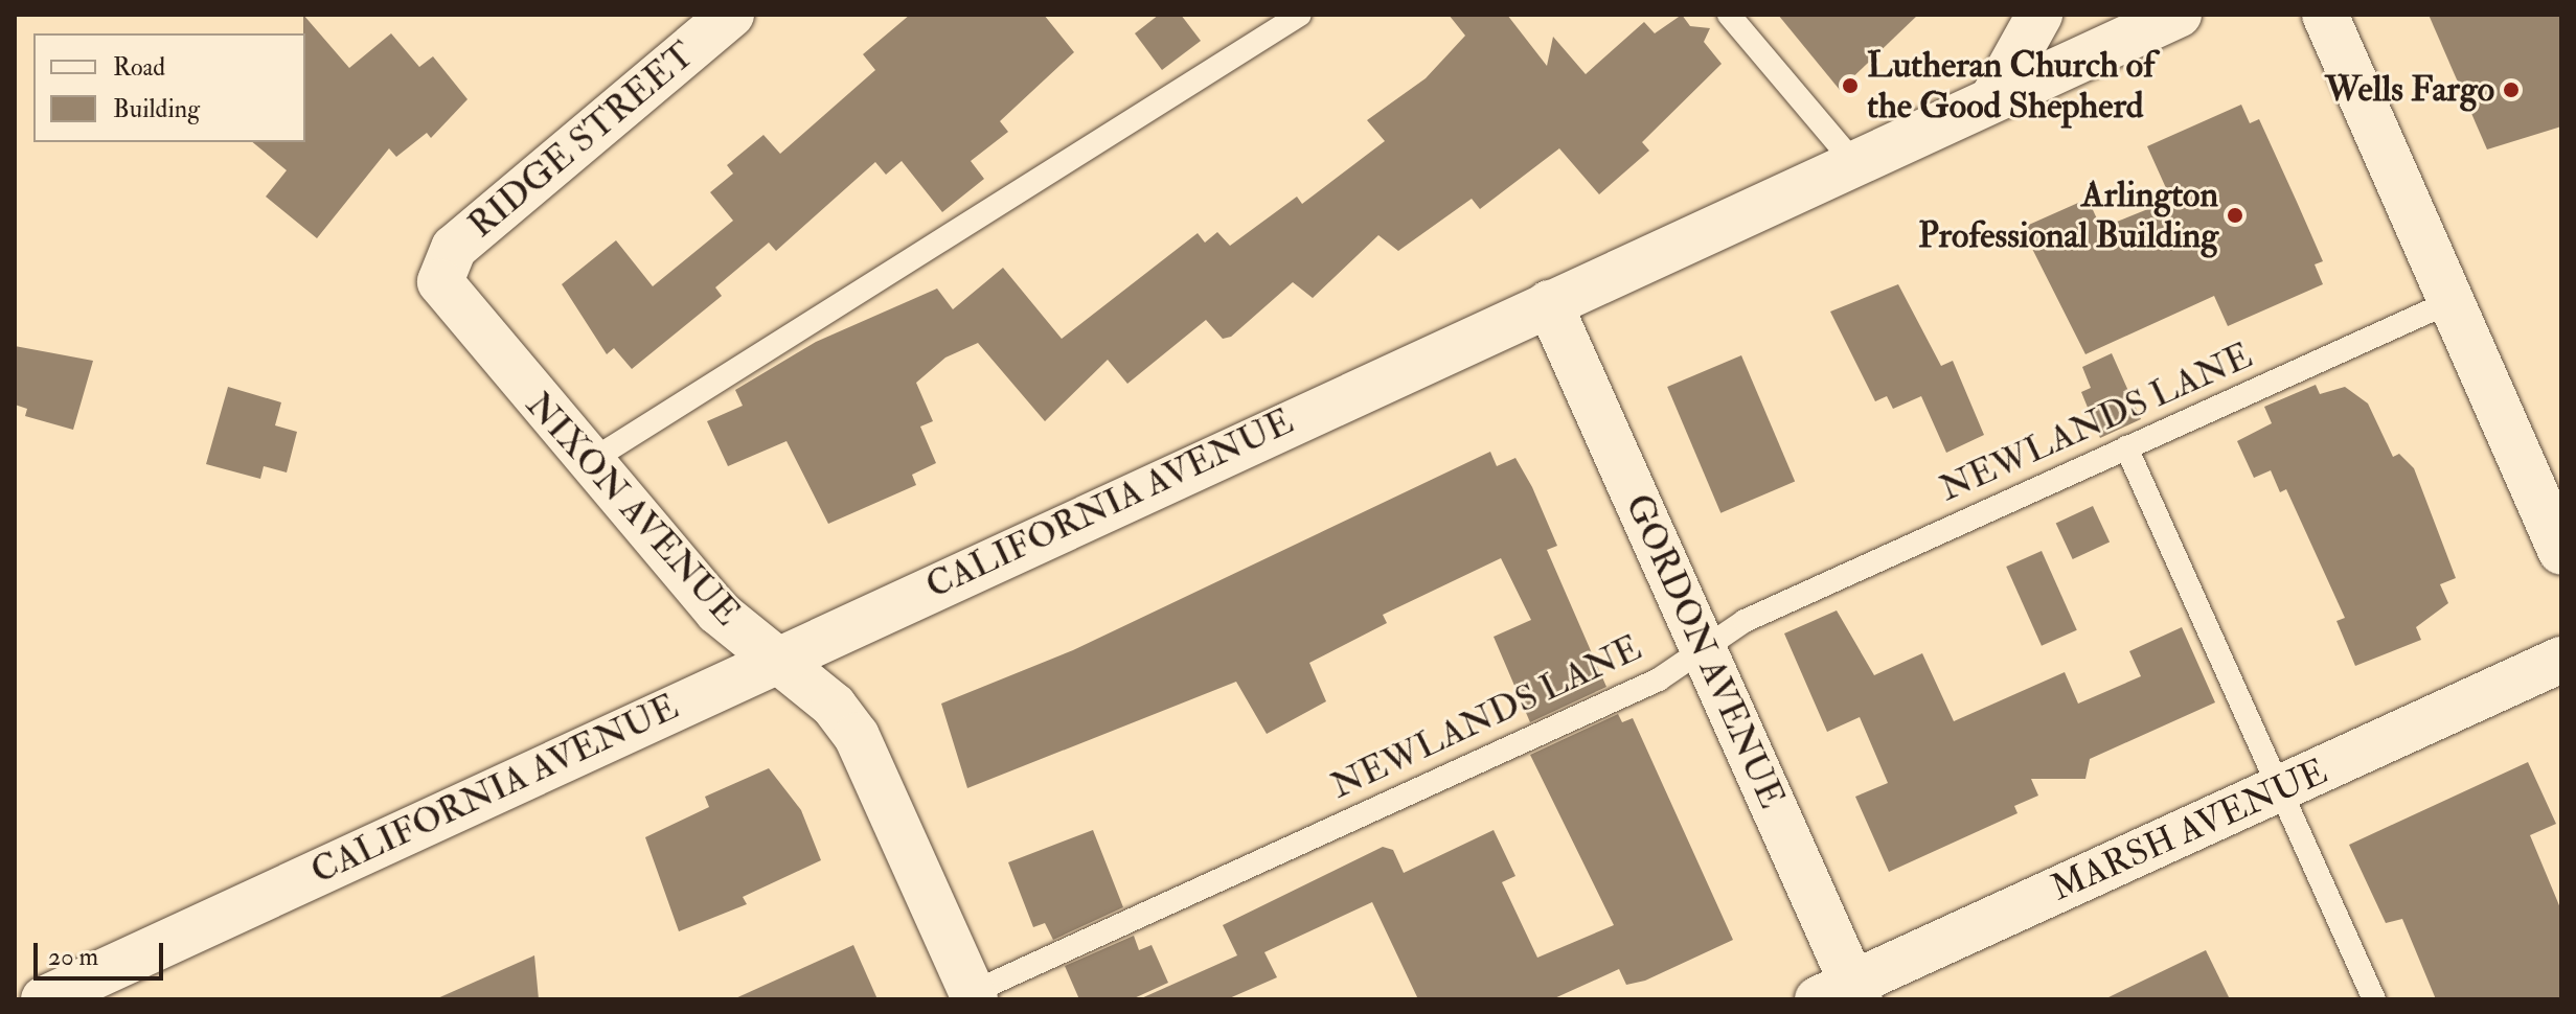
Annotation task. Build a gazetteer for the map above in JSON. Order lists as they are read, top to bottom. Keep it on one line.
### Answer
{"streets":{"main road":["RIDGE STREET","CALIFORNIA AVENUE","NIXON AVENUE","GORDON AVENUE","MARSH AVENUE"],"lane":["NEWLANDS LANE"]},"crossings":[["RIDGE STREET","NIXON AVENUE"],["NEWLANDS LANE","NIXON AVENUE"],["NEWLANDS LANE","GORDON AVENUE"],["CALIFORNIA AVENUE","NIXON AVENUE"],["CALIFORNIA AVENUE","GORDON AVENUE"],["GORDON AVENUE","MARSH AVENUE"]],"places":["Lutheran Church of the Good Shepherd","Wells Fargo","Arlington Professional Building"],"legend":["Road","Building"],"scale_bar":"20 m"}
